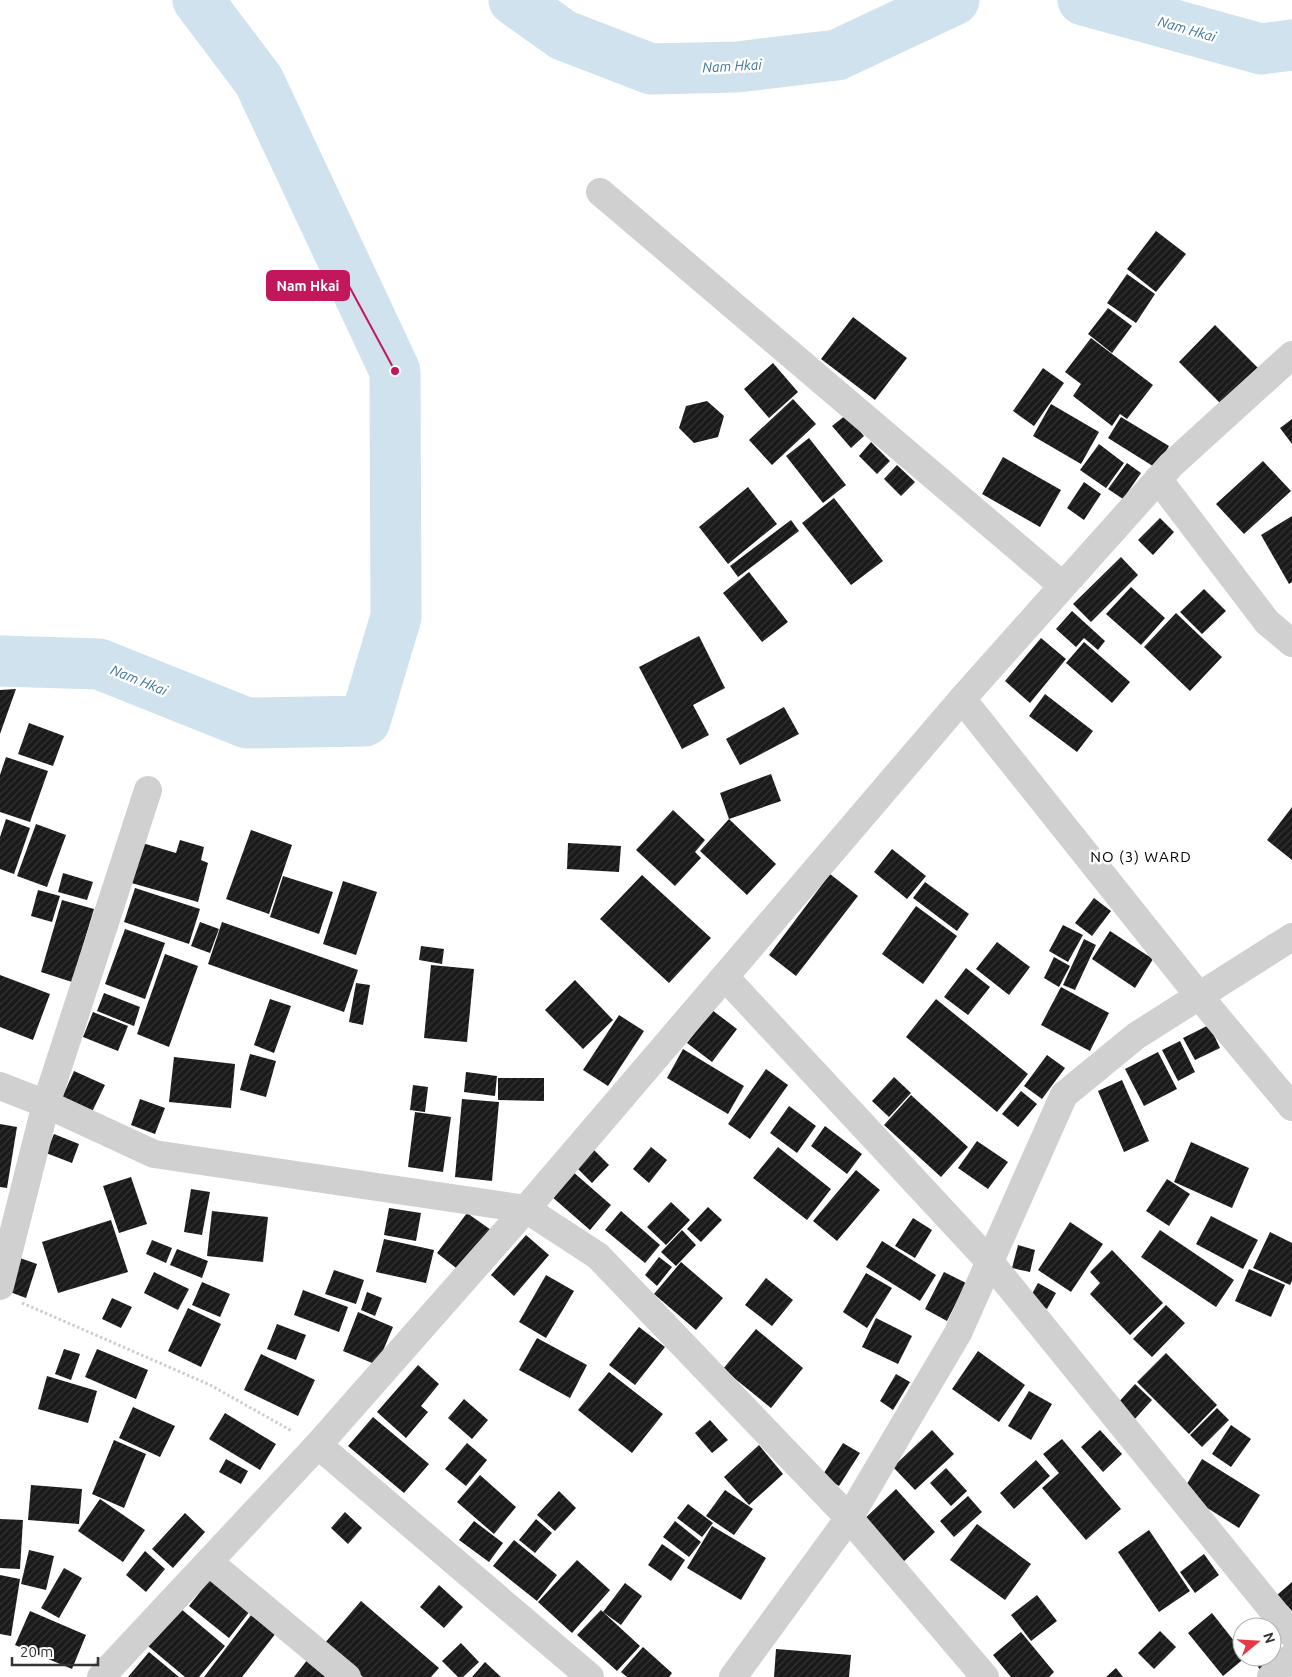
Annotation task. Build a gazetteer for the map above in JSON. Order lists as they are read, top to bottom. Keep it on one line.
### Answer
{"districts":["NO (3) WARD"],"water":["Nam Hkai"],"places":["Nam Hkai"],"scale_bar":"20 m","north":"right"}
